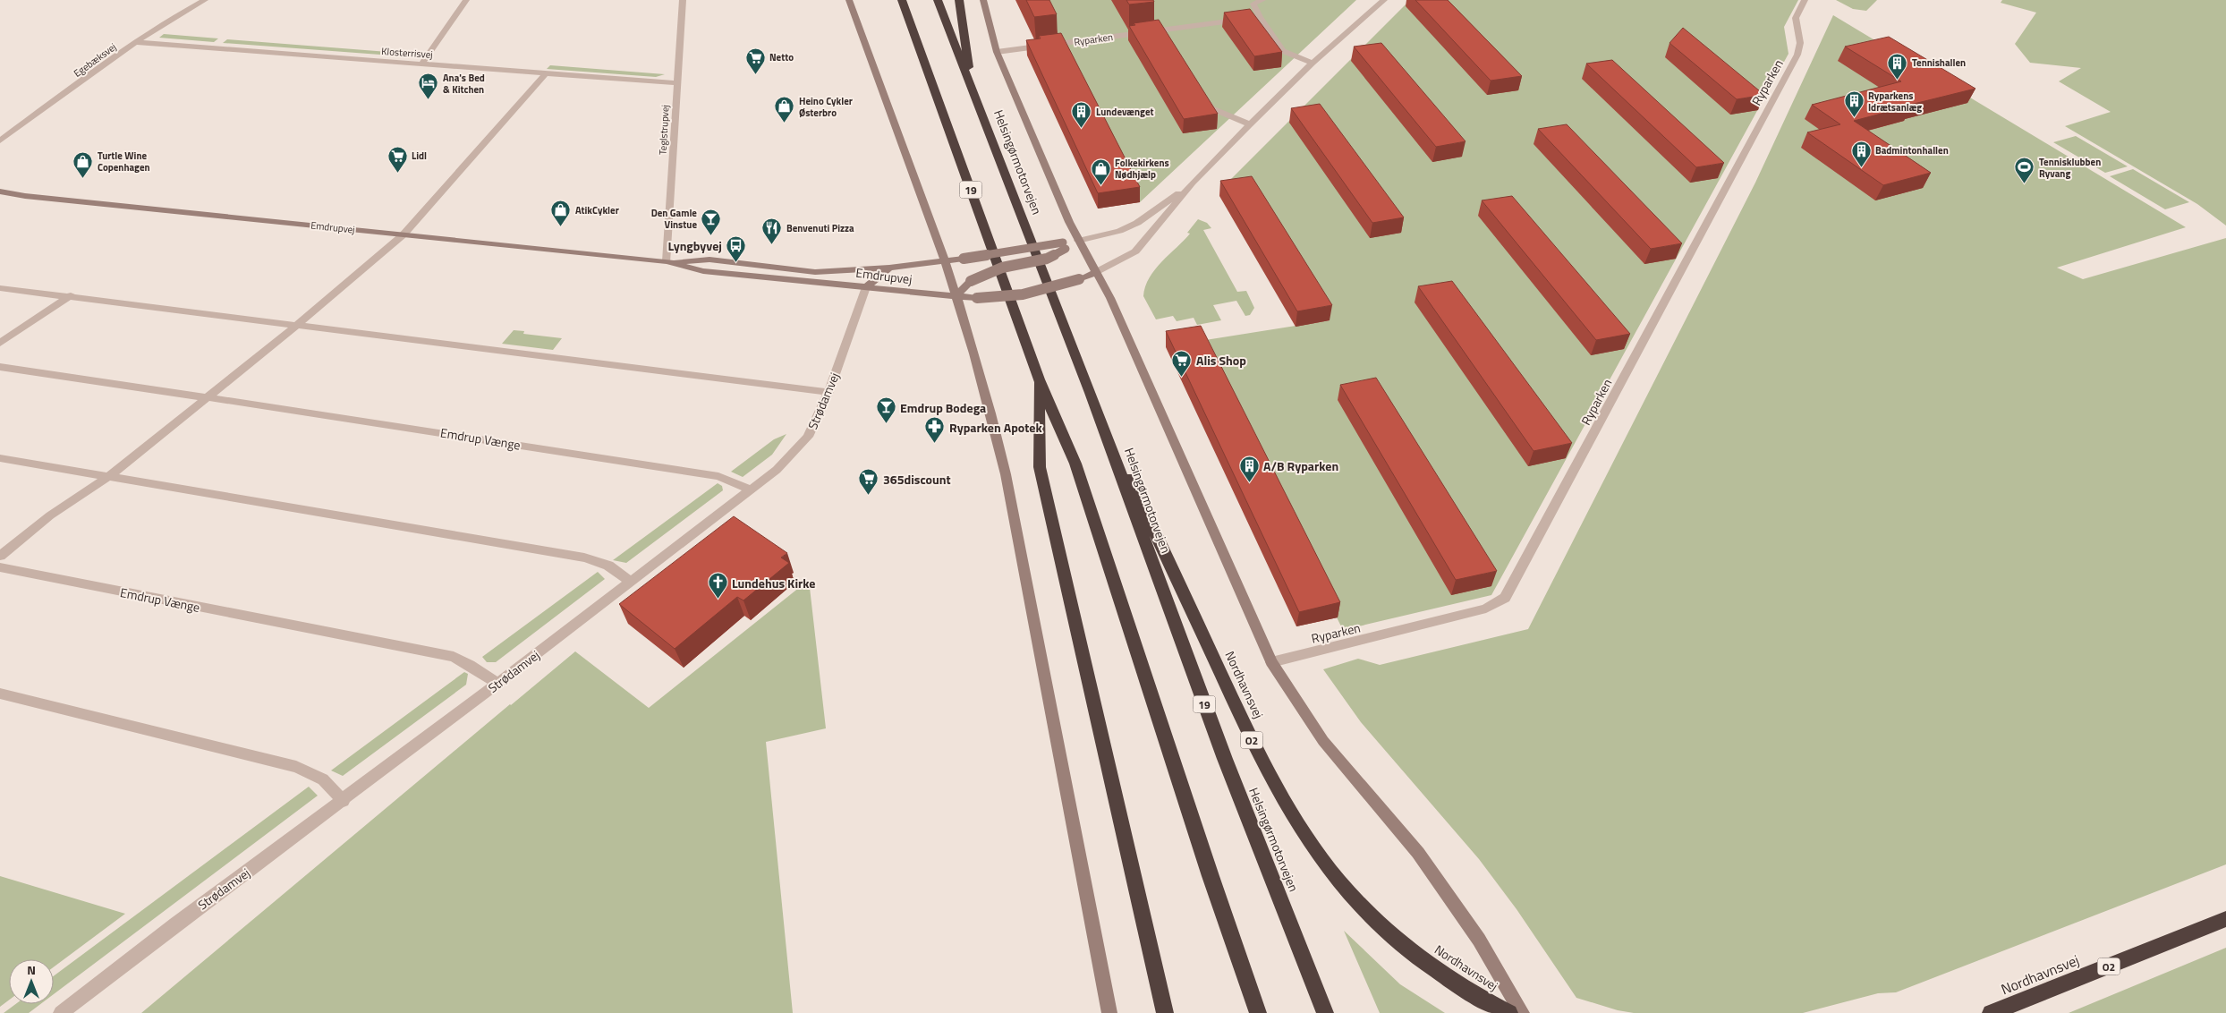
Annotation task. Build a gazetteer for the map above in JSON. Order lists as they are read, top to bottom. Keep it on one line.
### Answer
{"streets":{"highway":["Helsingørmotorvejen","19","Nordhavnsvej","O2"],"street":["Ryparken","Klosterrisvej","Egebæksvej","Teglstrupvej","Emdrupvej","Strødamvej","Emdrup Vænge"]},"crossings":[["Klosterrisvej","Egebæksvej"],["Klosterrisvej","Teglstrupvej"],["Teglstrupvej","Emdrupvej"],["Helsingørmotorvejen","Nordhavnsvej"],["Emdrupvej","Strødamvej"],["Strødamvej","Emdrup Vænge"]],"places":{"supermarket":["Netto","Lidl","Alis Shop","365discount"],"building":["Tennishallen","Ryparkens Idrætsanlæg","Lundevænget","Badmintonhallen","A/B Ryparken"],"hotel":["Ana's Bed & Kitchen"],"shop":["Heino Cykler Østerbro","Turtle Wine Copenhagen","Folkekirkens Nødhjælp","AtikCykler"],"sports":["Tennisklubben Ryvang"],"bar":["Den Gamle Vinstue","Emdrup Bodega"],"restaurant":["Benvenuti Pizza"],"bus stop":["Lyngbyvej"],"pharmacy":["Ryparken Apotek"],"church":["Lundehus Kirke"]},"north":"top"}
